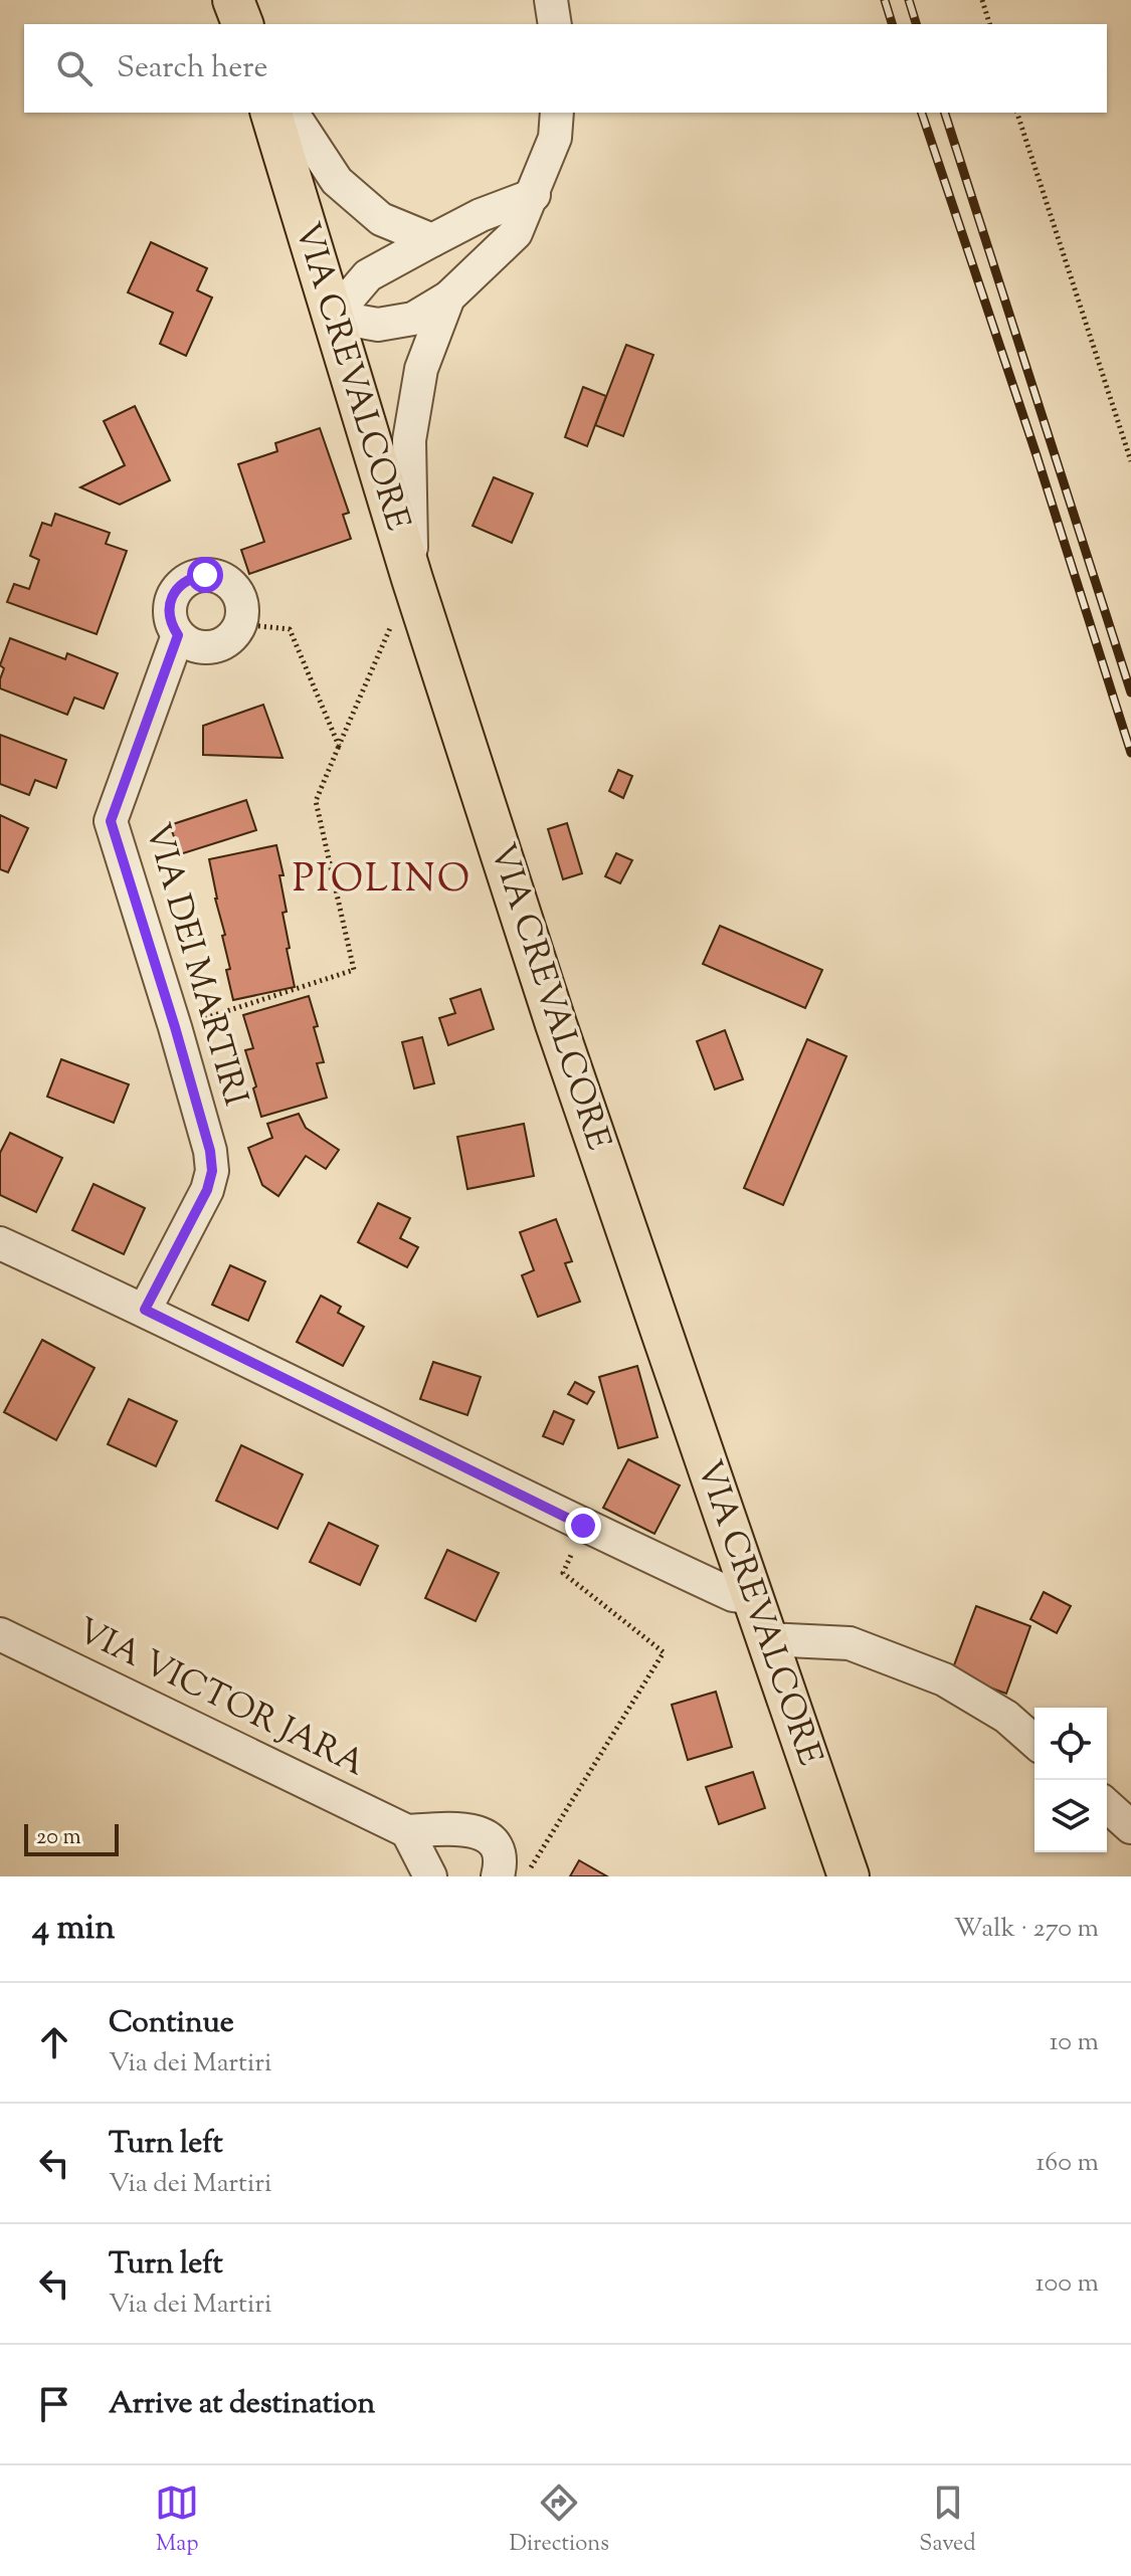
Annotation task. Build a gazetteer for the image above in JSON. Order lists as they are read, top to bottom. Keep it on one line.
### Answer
{"streets":{"main road":["VIA CREVALCORE"],"street":["VIA DEI MARTIRI","VIA VICTOR JARA"]},"districts":["PIOLINO"],"scale_bar":"20 m","page":{"search":"Search here","scale":"20 m","heading":["4 min","Walk · 270 m"],"list":[["Continue","Via dei Martiri","10 m"],["Turn left","Via dei Martiri","160 m"],["Turn left","Via dei Martiri","100 m"],"Arrive at destination"],"nav":["Map","Directions","Saved"]}}
